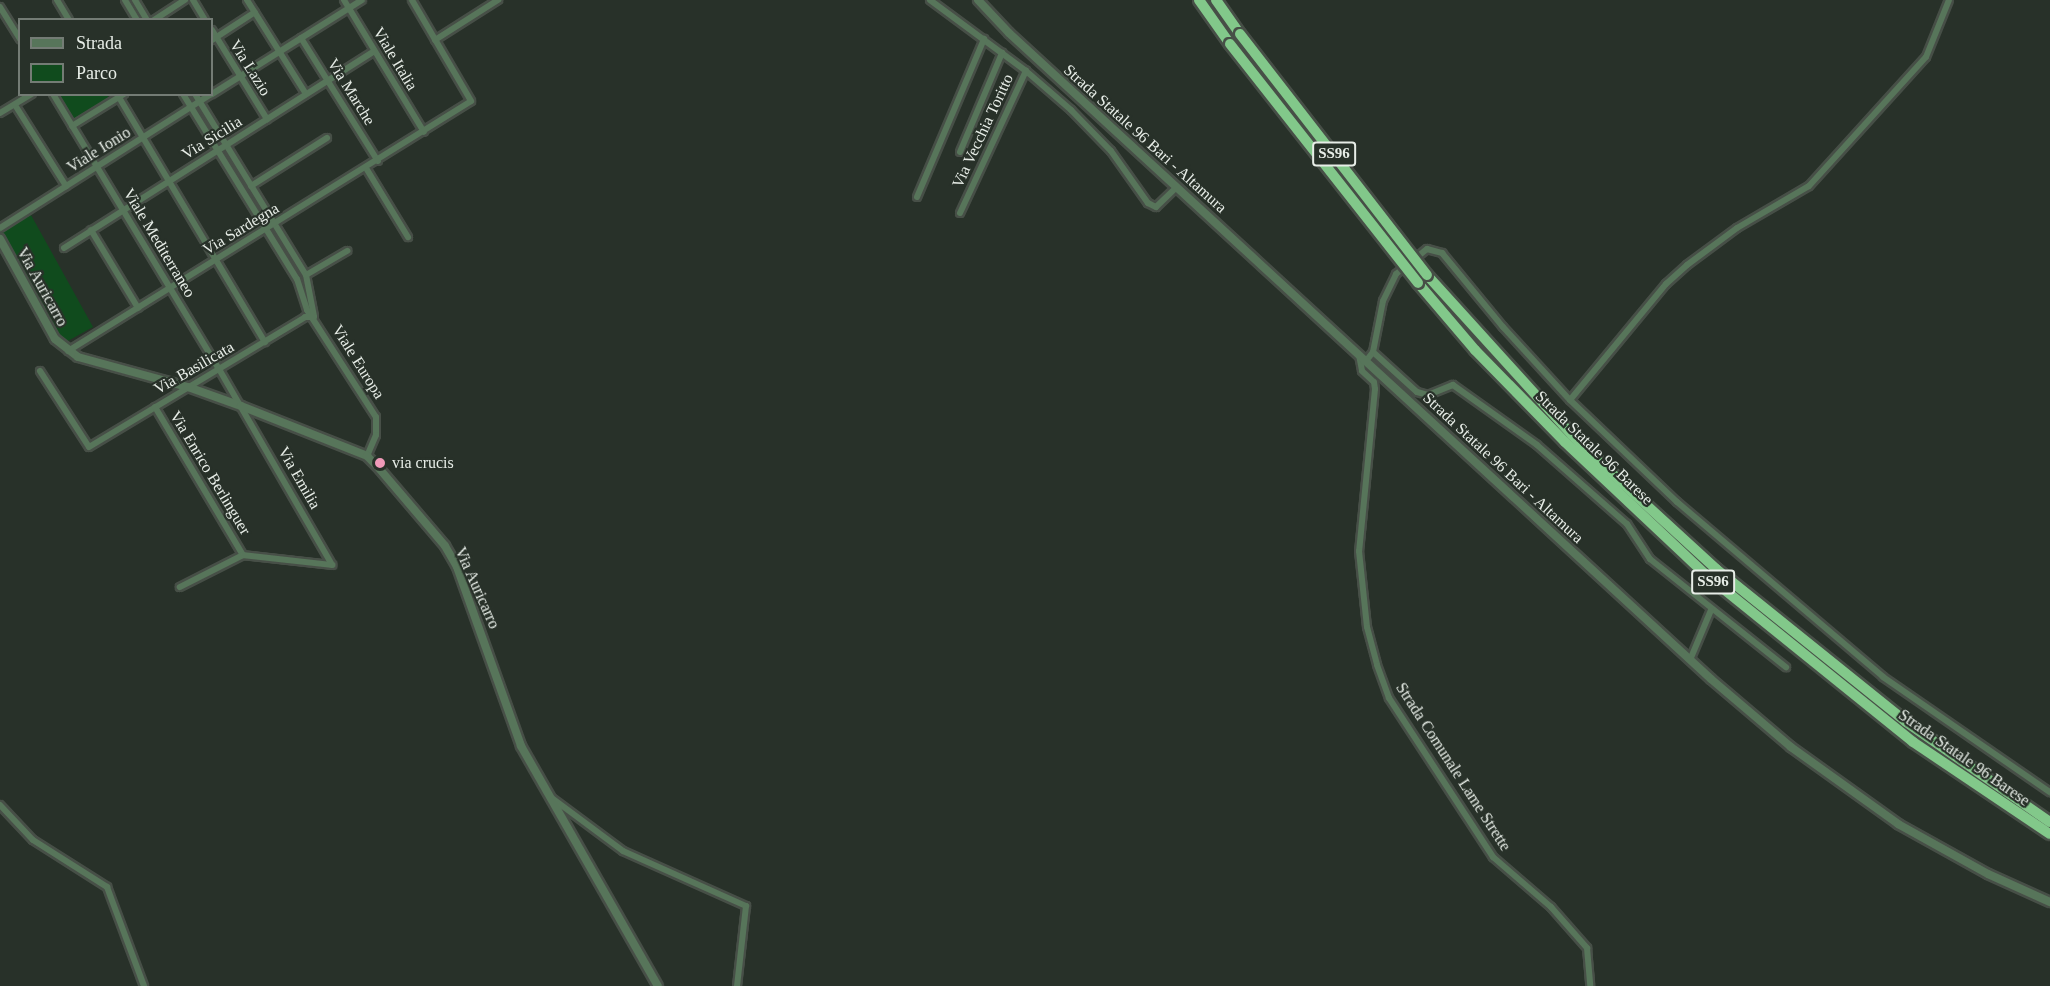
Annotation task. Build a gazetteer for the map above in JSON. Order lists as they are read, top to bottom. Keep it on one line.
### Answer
{"streets":{"highway":["SS96","Strada Statale 96 Barese"],"street":["Viale Italia","Via Lazio","Via Marche","Via Vecchia Toritto","Via Sicilia","Strada Statale 96 Bari - Altamura","Viale Ionio","Via Sardegna","Viale Mediterraneo","Via Auricarro","Viale Europa","Via Basilicata","Via Enrico Berlinguer","Via Emilia","Strada Comunale Lame Strette"]},"crossings":[["Viale Italia","Via Sicilia"],["Viale Italia","Viale Ionio"],["Viale Italia","Via Sardegna"],["Via Lazio","Via Sicilia"],["Via Lazio","Viale Ionio"],["Via Marche","Via Sicilia"],["Via Marche","Viale Ionio"],["Via Marche","Via Sardegna"],["Via Sicilia","Viale Mediterraneo"],["Via Sicilia","Viale Europa"],["Strada Statale 96 Bari - Altamura","Strada Comunale Lame Strette"],["Viale Ionio","Viale Mediterraneo"],["Viale Ionio","Viale Europa"],["Via Sardegna","Viale Mediterraneo"],["Via Sardegna","Via Auricarro"],["Via Sardegna","Viale Europa"],["Viale Mediterraneo","Via Auricarro"],["Viale Mediterraneo","Via Basilicata"],["Viale Mediterraneo","Via Emilia"],["Via Auricarro","Viale Europa"],["Via Auricarro","Via Basilicata"],["Via Auricarro","Via Emilia"],["Viale Europa","Via Basilicata"],["Via Basilicata","Via Enrico Berlinguer"],["Via Enrico Berlinguer","Via Emilia"]],"places":["via crucis"],"legend":["Strada","Parco"]}
